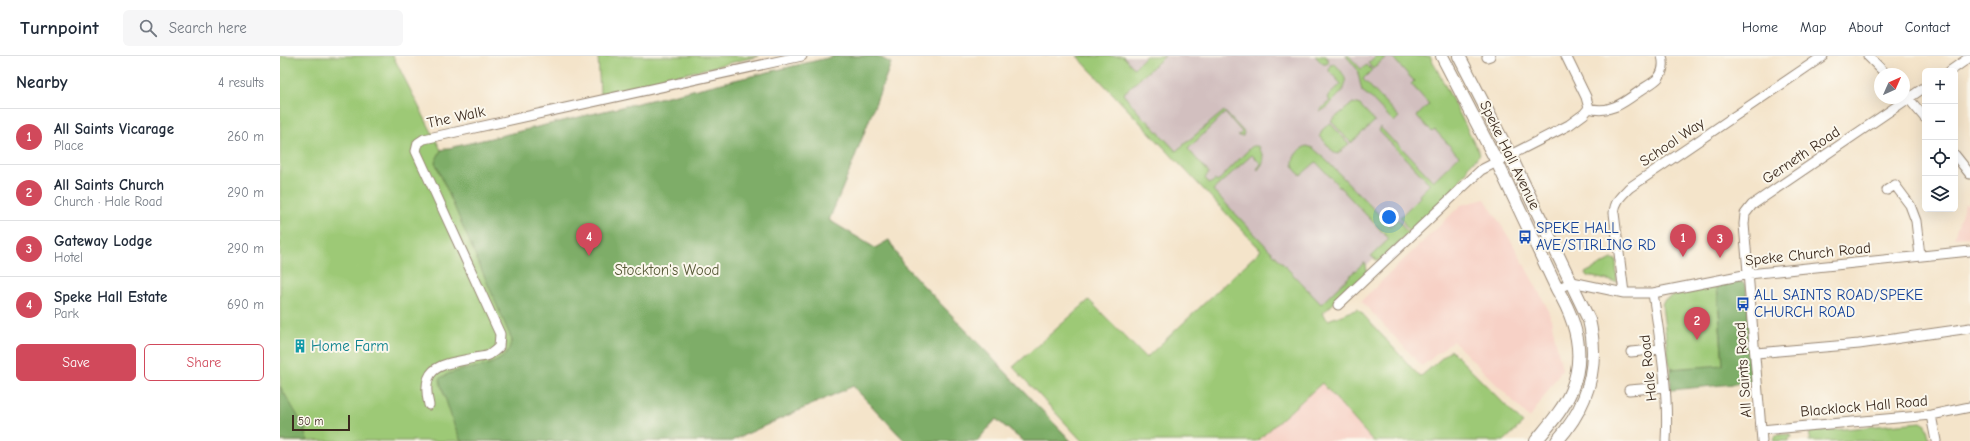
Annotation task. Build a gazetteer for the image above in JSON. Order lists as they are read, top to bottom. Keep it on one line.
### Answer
{"streets":{"street":["The Walk","School Way","Speke Hall Avenue","Gerneth Road","Speke Church Road","Hale Road","All Saints Road","Blacklock Hall Road"]},"crossings":[["School Way","Speke Church Road"],["Speke Hall Avenue","Speke Church Road"],["Gerneth Road","Speke Church Road"],["Gerneth Road","All Saints Road"],["Speke Church Road","Hale Road"],["Speke Church Road","All Saints Road"],["All Saints Road","Blacklock Hall Road"]],"parks":["Stockton's Wood"],"places":{"bus stop":["SPEKE HALL AVE/STIRLING RD","ALL SAINTS ROAD/SPEKE CHURCH ROAD"],"building":["Home Farm"]},"scale_bar":"50 m","north":"top right","page":{"header":"Turnpoint","search":"Search here","nav":["Home","Map","About","Contact"],"heading":["Nearby","4 results"],"map_buttons":["+","−"],"list":[{"mark":"1","name":"All Saints Vicarage","note":"Place","value":"260 m"},{"mark":"2","name":"All Saints Church","note":"Church · Hale Road","value":"290 m"},{"mark":"3","name":"Gateway Lodge","note":"Hotel","value":"290 m"},{"mark":"4","name":"Speke Hall Estate","note":"Park","value":"690 m"}],"pins":["4","1","3","2"],"buttons":["Save","Share"],"scale":"50 m"}}
